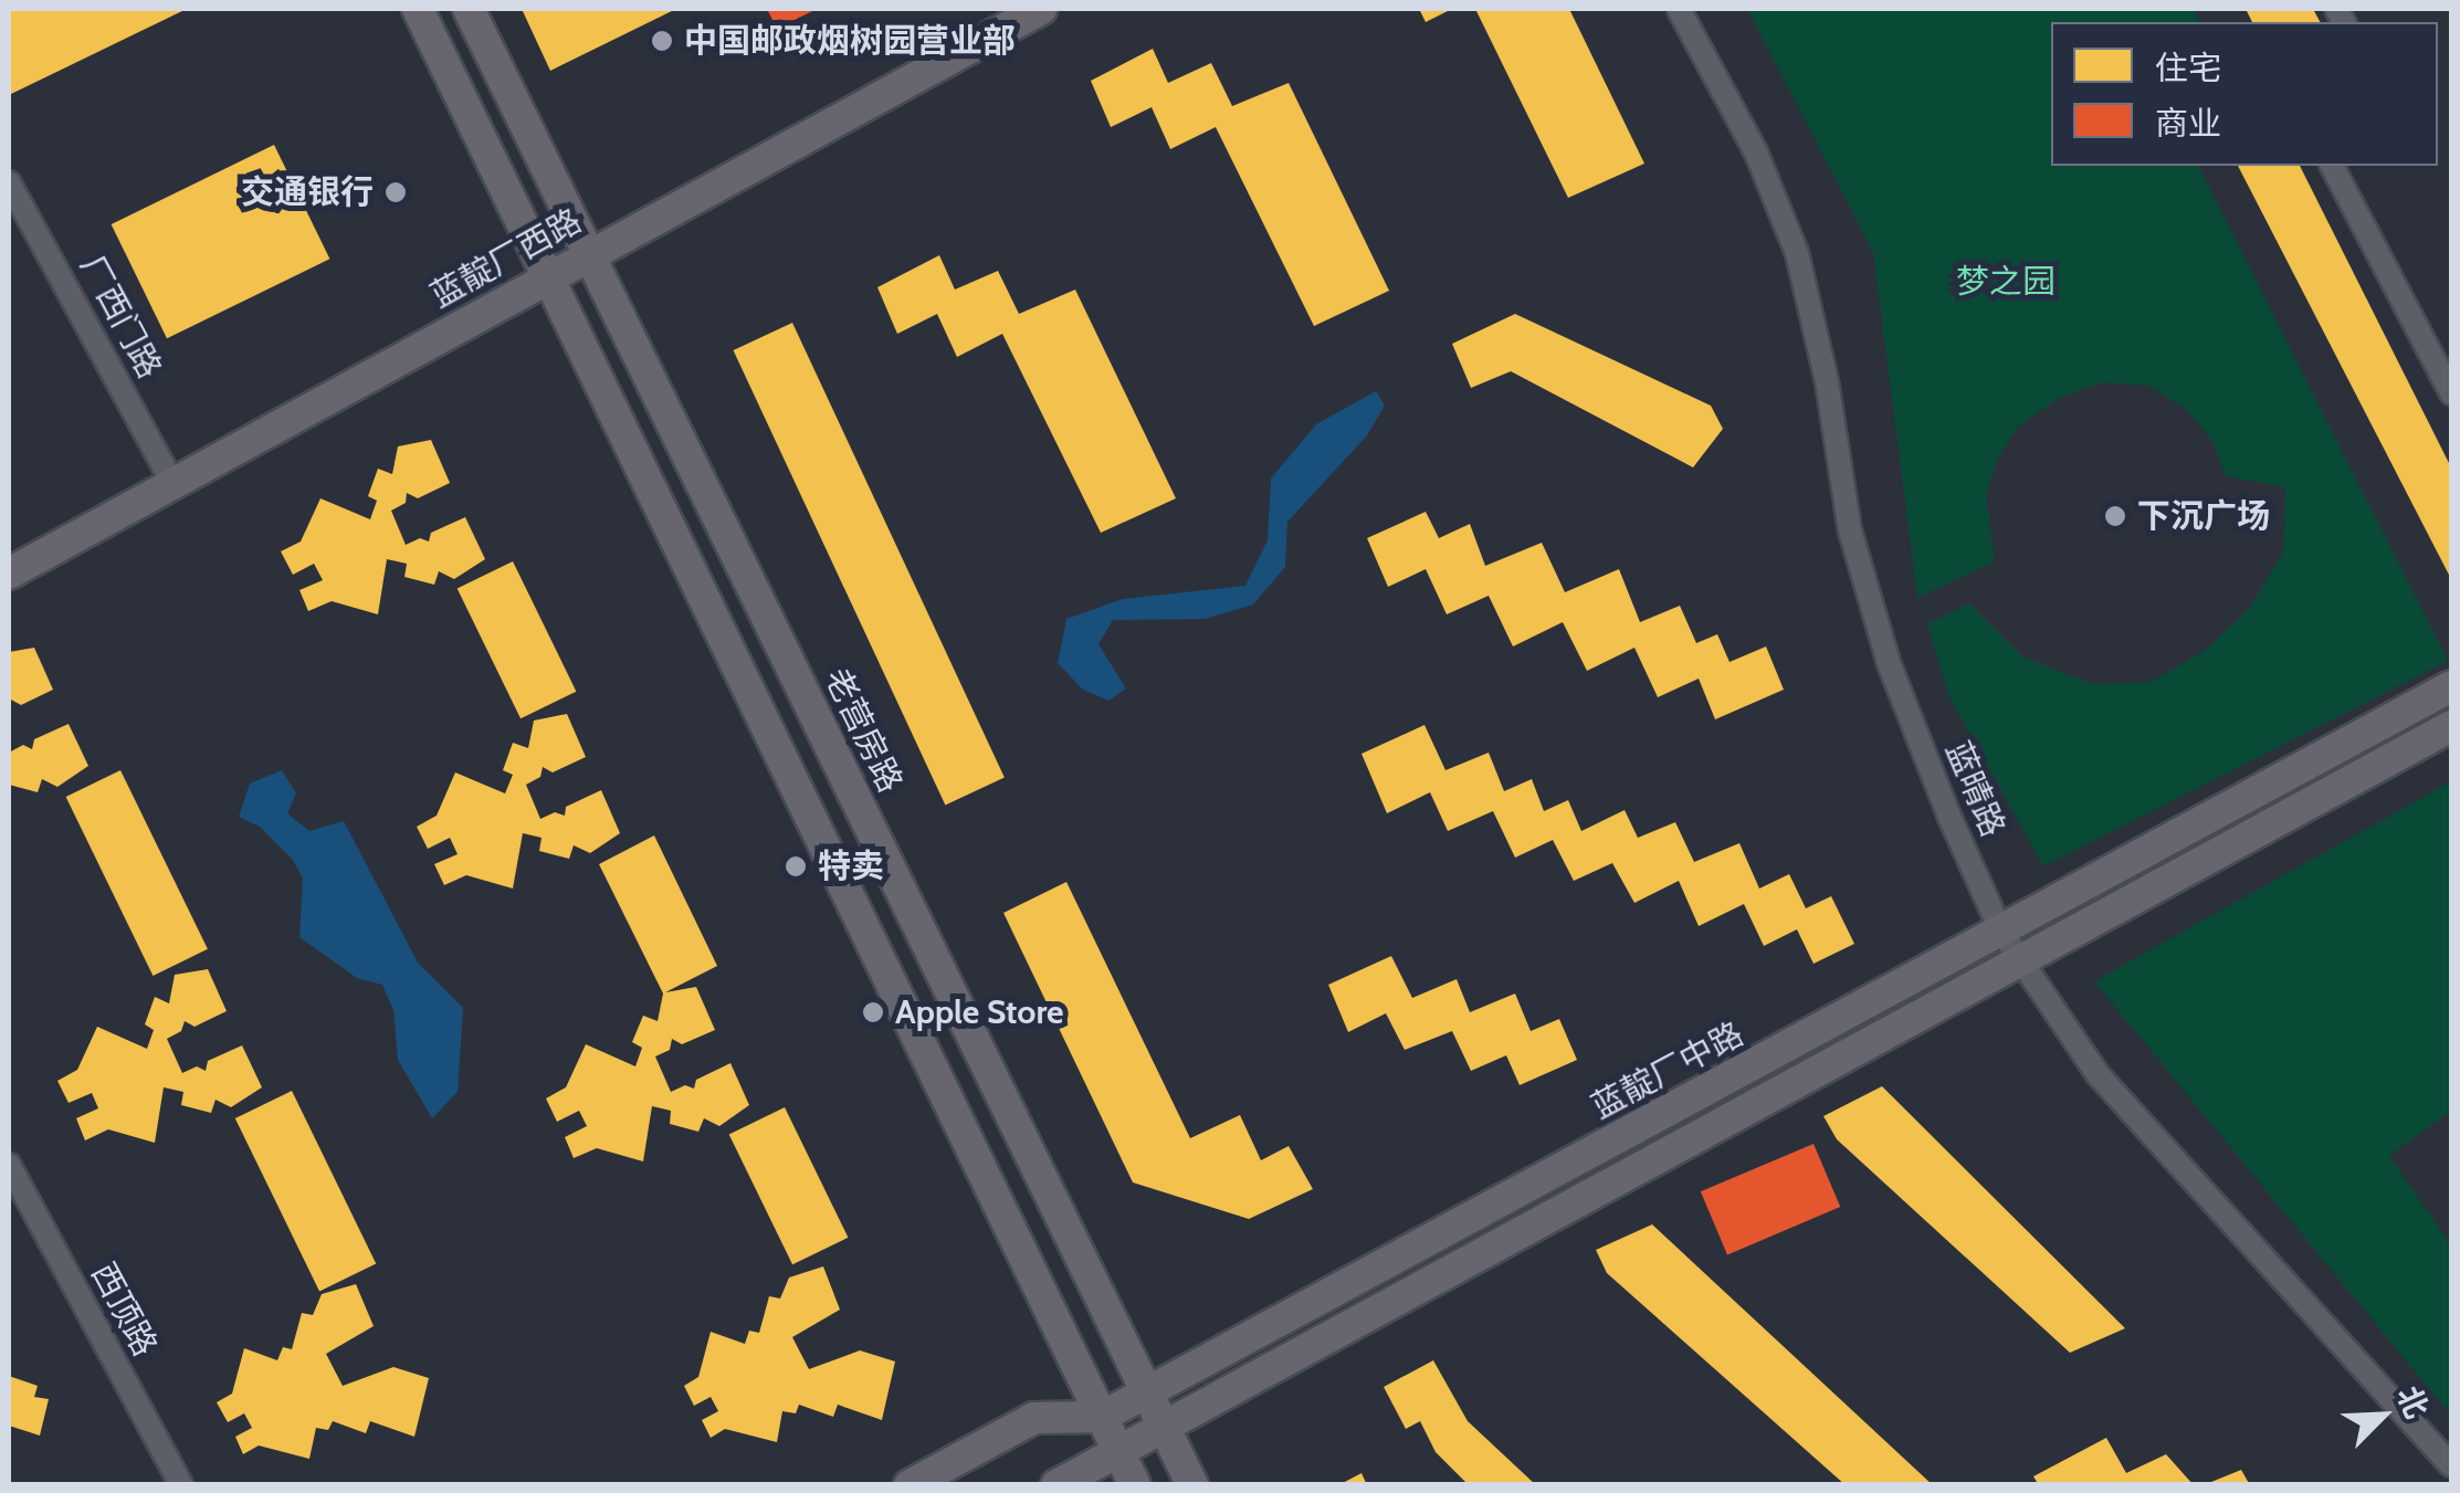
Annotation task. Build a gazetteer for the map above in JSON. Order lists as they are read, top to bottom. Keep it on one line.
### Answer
{"streets":{"street":["蓝靛厂西路","厂西门路","老营房路","蓝晴路","蓝靛厂中路","西顶路"]},"crossings":[["蓝靛厂西路","厂西门路"],["蓝靛厂西路","老营房路"],["老营房路","蓝靛厂中路"],["蓝晴路","蓝靛厂中路"]],"parks":["梦之园"],"places":["中国邮政烟树园营业部","交通银行","下沉广场","特卖","Apple Store"],"legend":["住宅","商业"],"north":"top right"}
